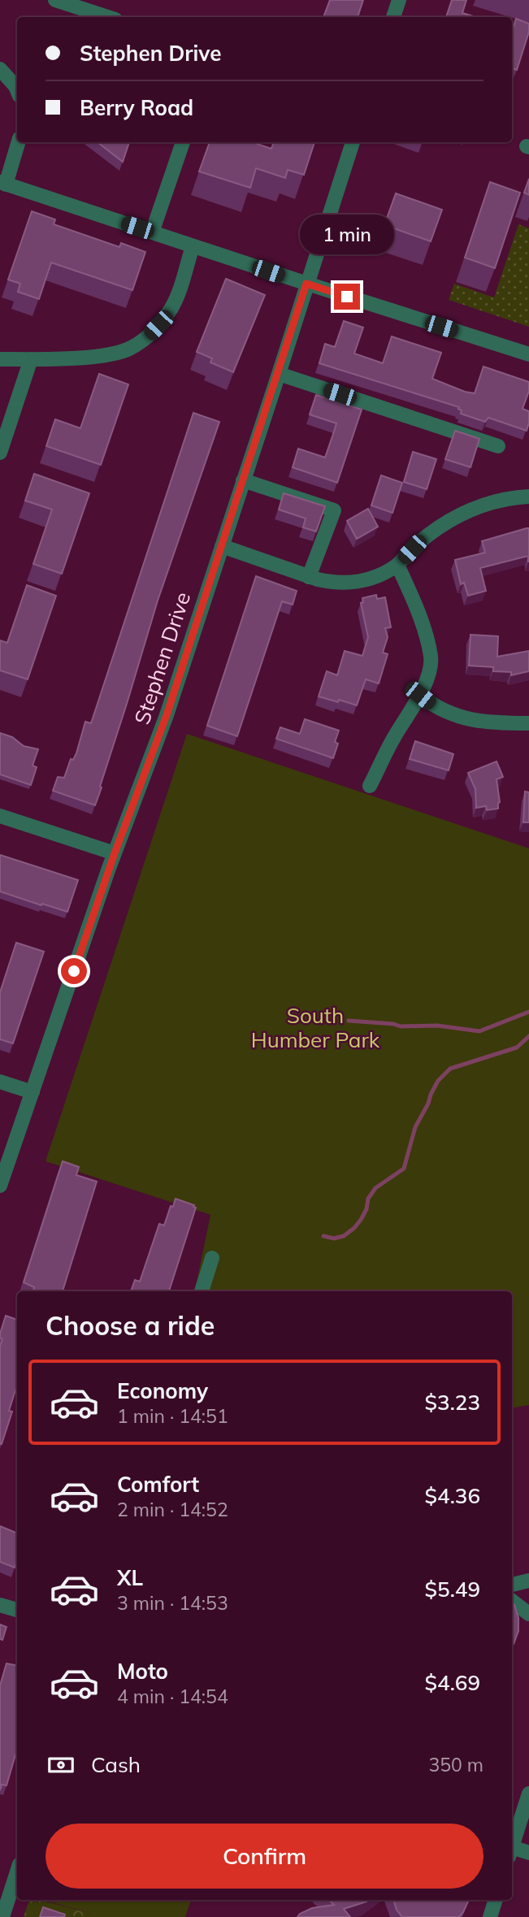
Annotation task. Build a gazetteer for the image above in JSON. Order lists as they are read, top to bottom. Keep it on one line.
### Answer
{"streets":{"street":["Stephen Drive"]},"parks":["South Humber Park"],"page":{"banner":["Stephen Drive","Berry Road"],"bubble":"1 min","heading":"Choose a ride","list":[{"name":"Economy","note":"1 min · 14:51","value":"$3.23"},{"name":"Comfort","note":"2 min · 14:52","value":"$4.36"},{"name":"XL","note":"3 min · 14:53","value":"$5.49"},{"name":"Moto","note":"4 min · 14:54","value":"$4.69"}],"pay":["Cash","350 m"],"buttons":"Confirm"}}
